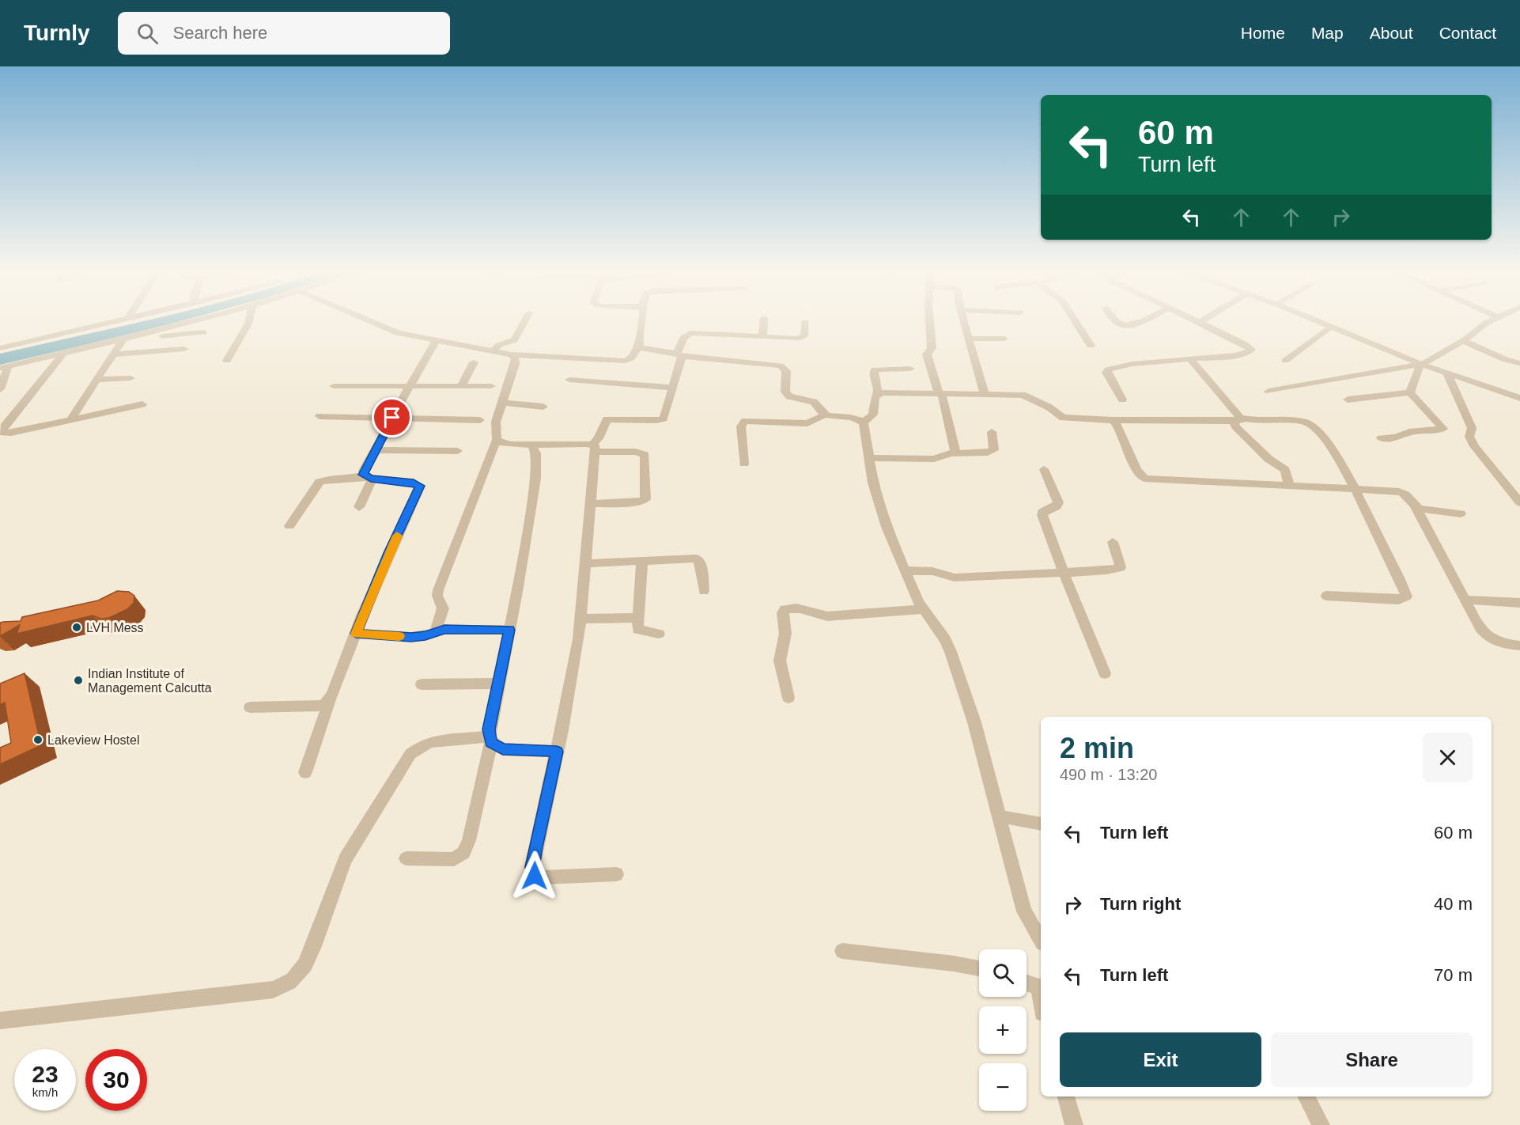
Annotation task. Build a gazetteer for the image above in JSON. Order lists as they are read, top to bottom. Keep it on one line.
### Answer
{"places":["LVH Mess","Indian Institute of Management Calcutta","Lakeview Hostel"],"page":{"header":"Turnly","search":"Search here","nav":["Home","Map","About","Contact"],"turn":["60 m","Turn left"],"heading":["2 min","490 m · 13:20"],"list":[{"name":"Turn left","value":"60 m"},{"name":"Turn right","value":"40 m"},{"name":"Turn left","value":"70 m"}],"map_buttons":["+","−"],"buttons":["Exit","Share"],"speed":"23 km/h","limit":"30"}}
